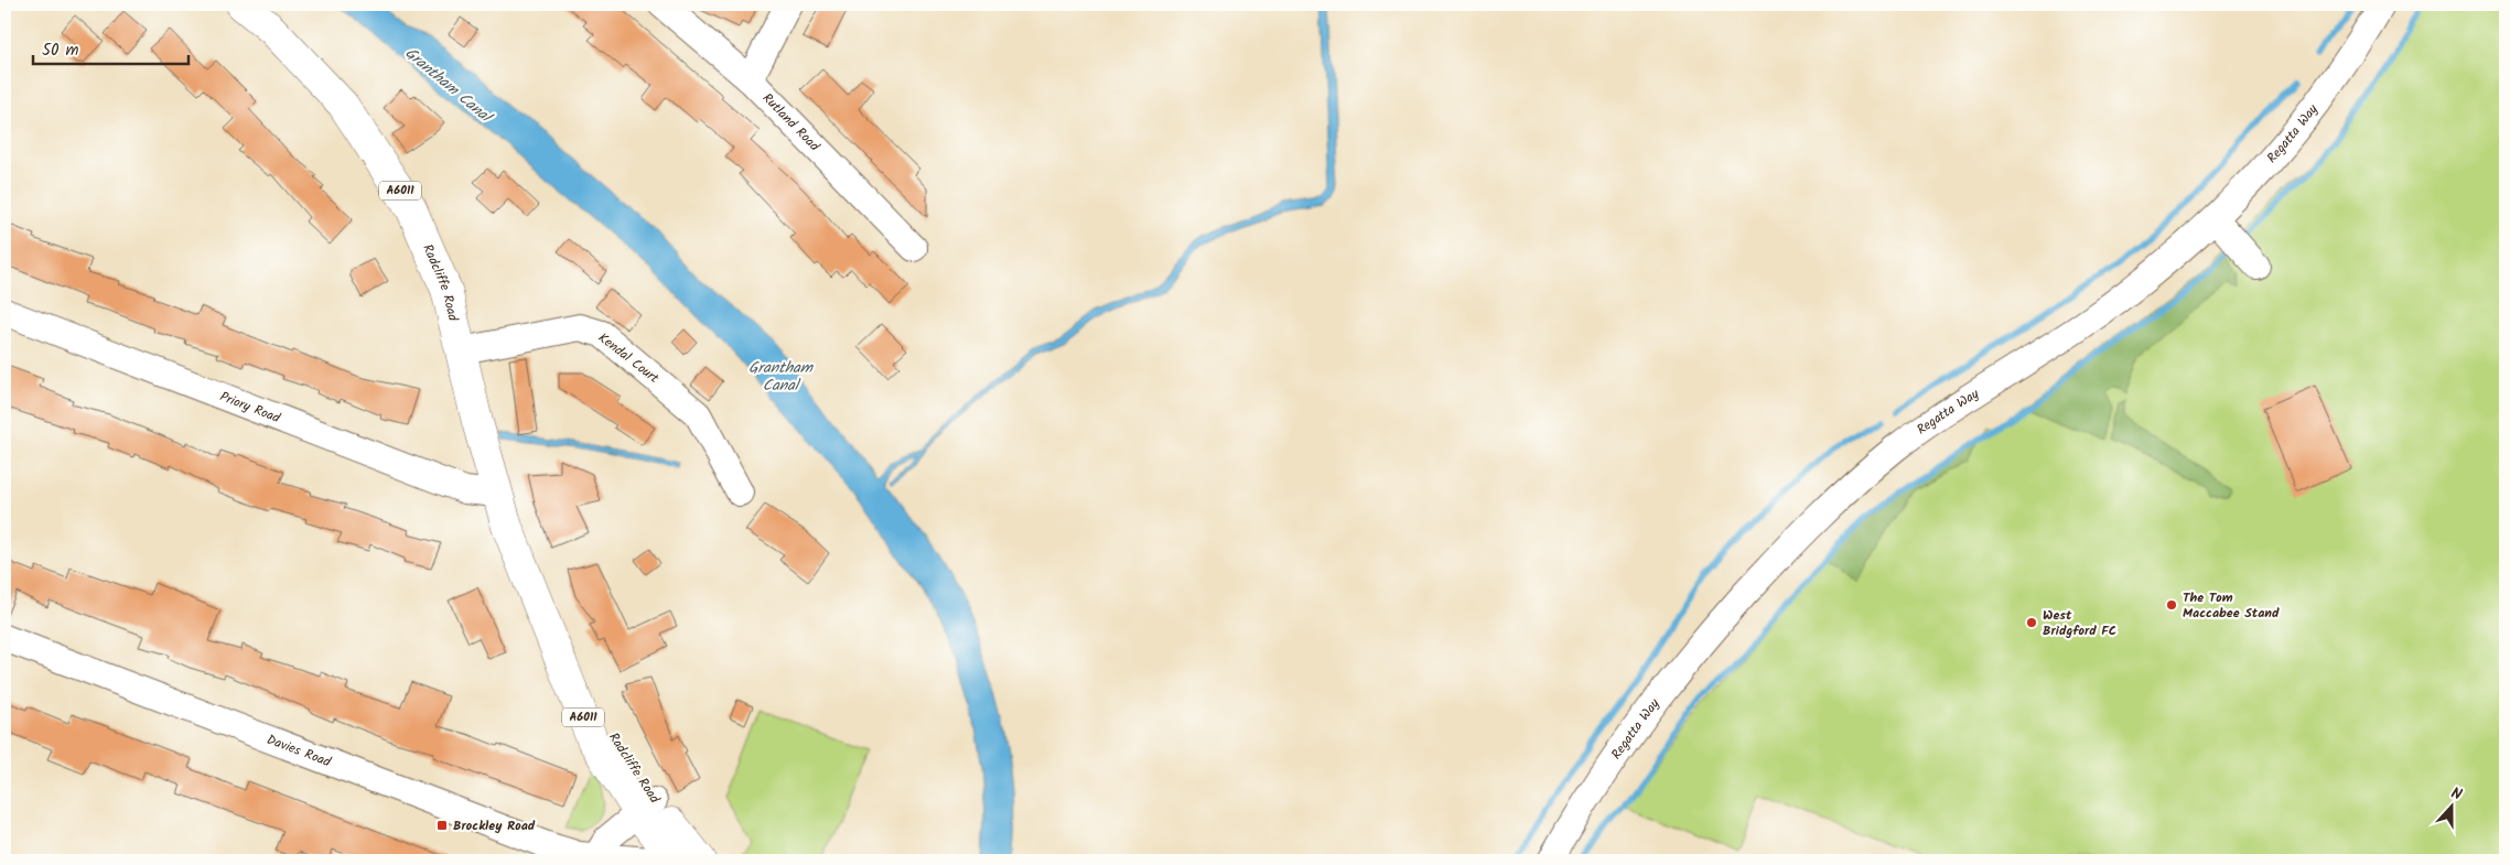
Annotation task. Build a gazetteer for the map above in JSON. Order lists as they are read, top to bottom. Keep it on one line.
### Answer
{"streets":{"highway":["A6011","Radcliffe Road"],"street":["Rutland Road","Regatta Way","Kendal Court","Priory Road","Davies Road"]},"crossings":[["Radcliffe Road","Kendal Court"],["Radcliffe Road","Priory Road"]],"water":["Grantham Canal"],"places":{"other":["The Tom Maccabee Stand","West Bridgford FC"],"transit":["Brockley Road"]},"scale_bar":"50 m","north":"top"}
